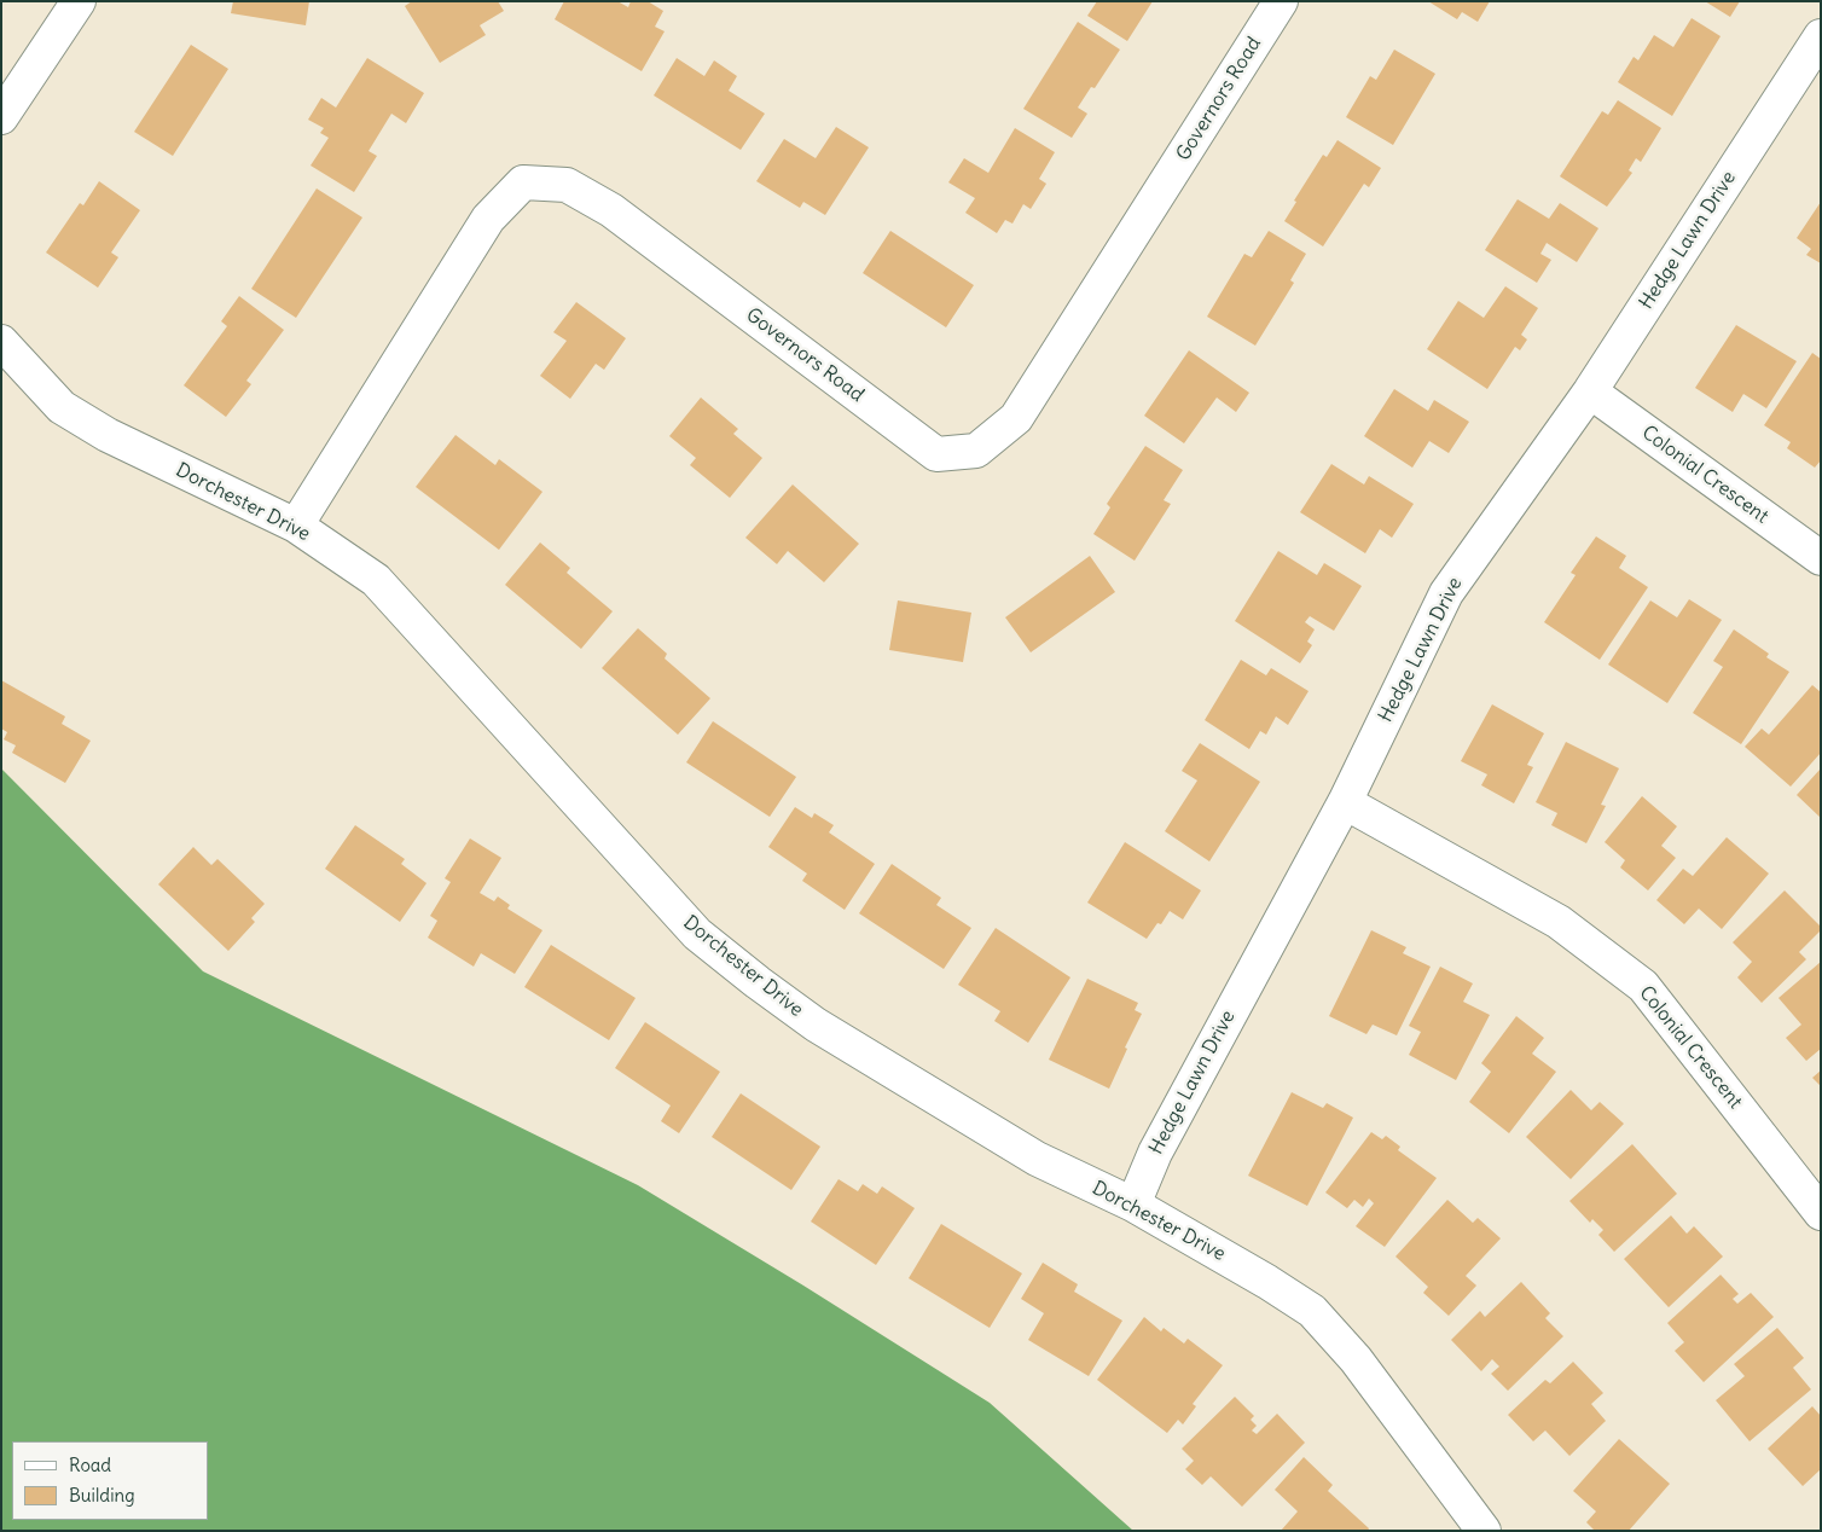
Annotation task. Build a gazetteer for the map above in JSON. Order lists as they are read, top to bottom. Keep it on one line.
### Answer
{"streets":{"street":["Governors Road","Hedge Lawn Drive","Colonial Crescent","Dorchester Drive"]},"crossings":[["Governors Road","Dorchester Drive"],["Hedge Lawn Drive","Colonial Crescent"],["Hedge Lawn Drive","Dorchester Drive"]],"legend":["Road","Building"]}
